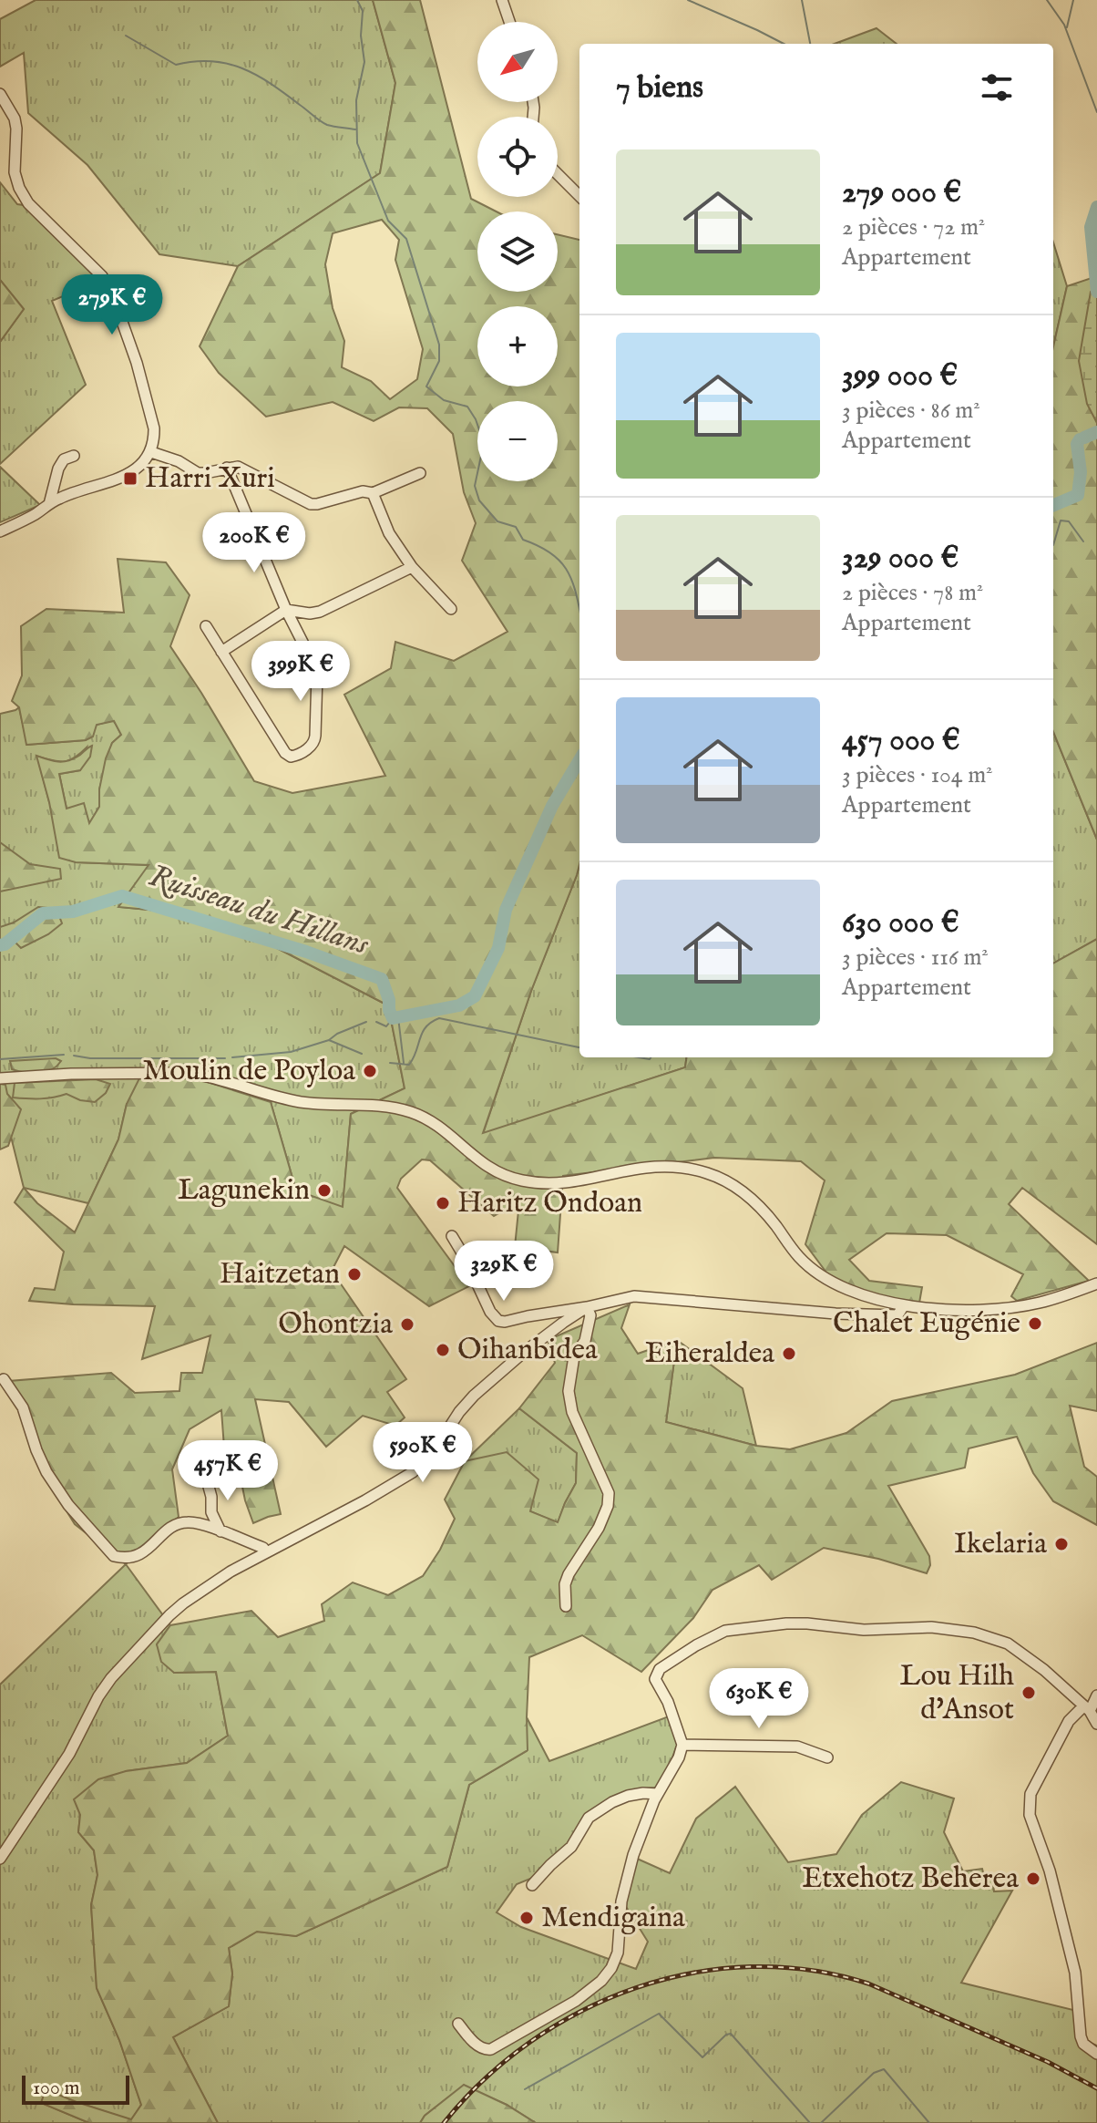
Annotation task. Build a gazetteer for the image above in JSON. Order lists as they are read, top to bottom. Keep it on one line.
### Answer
{"water":["Ruisseau du Hillans"],"places":{"transit":["Harri Xuri"],"other":["Moulin de Poyloa","Lagunekin","Haritz Ondoan","Haitzetan","Chalet Eugénie","Ohontzia","Oihanbidea","Eiheraldea","Ikelaria","Lou Hilh d'Ansot","Etxehotz Beherea","Mendigaina"]},"scale_bar":"100 m","north":"bottom left","page":{"map_buttons":["+","−"],"heading":"7 biens","list":[{"name":"279 000 €","note":"2 pièces · 72 m² · Appartement"},{"name":"399 000 €","note":"3 pièces · 86 m² · Appartement"},{"name":"329 000 €","note":"2 pièces · 78 m² · Appartement"},{"name":"457 000 €","note":"3 pièces · 104 m² · Appartement"},{"name":"630 000 €","note":"3 pièces · 116 m² · Appartement"}],"price":["279K €","200K €","399K €","329K €","590K €","457K €","630K €"],"scale":"100 m"}}
